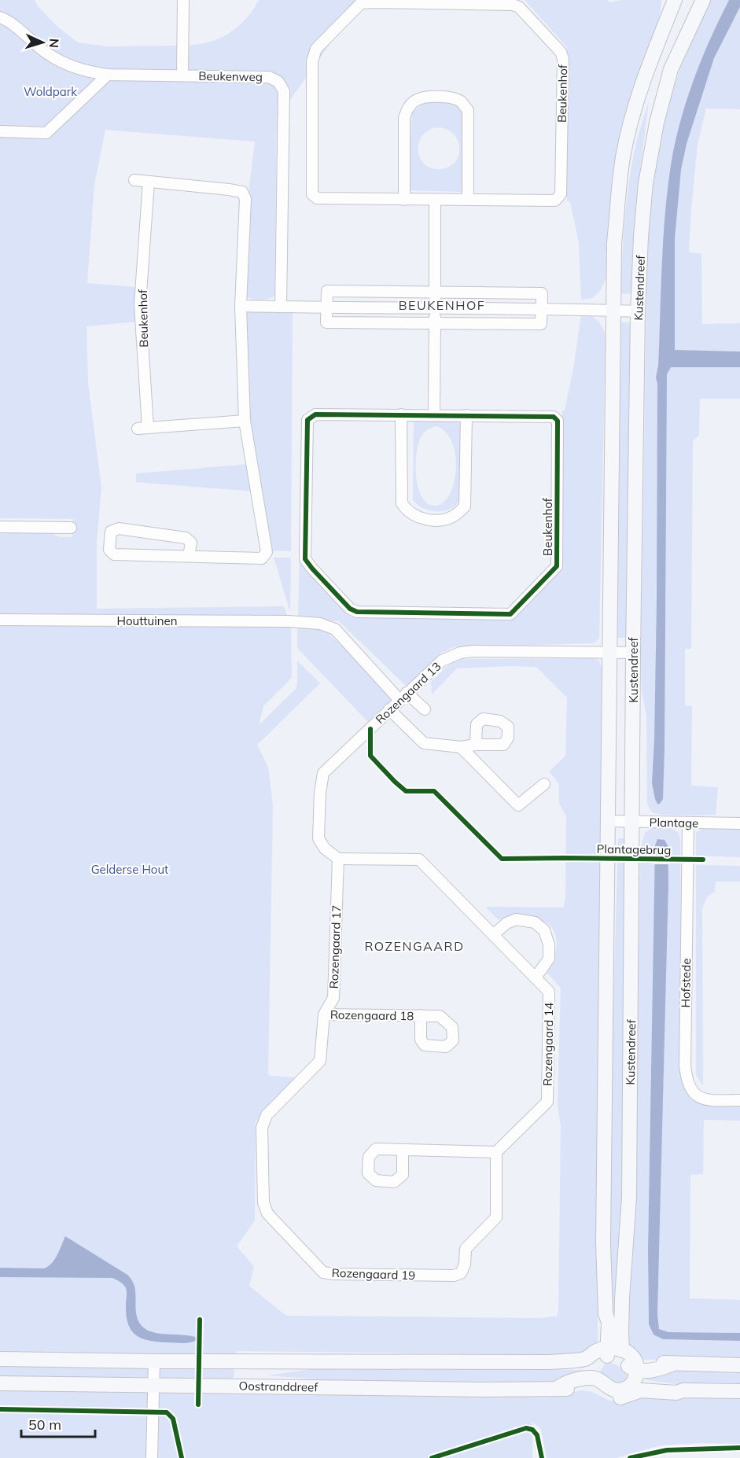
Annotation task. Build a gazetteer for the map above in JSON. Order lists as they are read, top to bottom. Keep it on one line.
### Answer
{"streets":{"main road":["Kustendreef","Oostranddreef"],"street":["Beukenweg","Beukenhof","Houttuinen","Rozengaard 13","Plantage","Rozengaard 17","Hofstede","Rozengaard 18","Rozengaard 14","Rozengaard 19"],"cycle path":["Plantagebrug"]},"crossings":[["Kustendreef","Rozengaard 13"],["Kustendreef","Plantage"],["Kustendreef","Oostranddreef"],["Houttuinen","Rozengaard 13"],["Rozengaard 13","Rozengaard 17"],["Rozengaard 13","Rozengaard 14"],["Plantage","Hofstede"],["Rozengaard 17","Rozengaard 18"],["Rozengaard 17","Rozengaard 14"],["Rozengaard 17","Rozengaard 19"],["Rozengaard 14","Rozengaard 19"]],"districts":["BEUKENHOF","ROZENGAARD"],"parks":["Woldpark","Gelderse Hout"],"scale_bar":"50 m","north":"right"}
